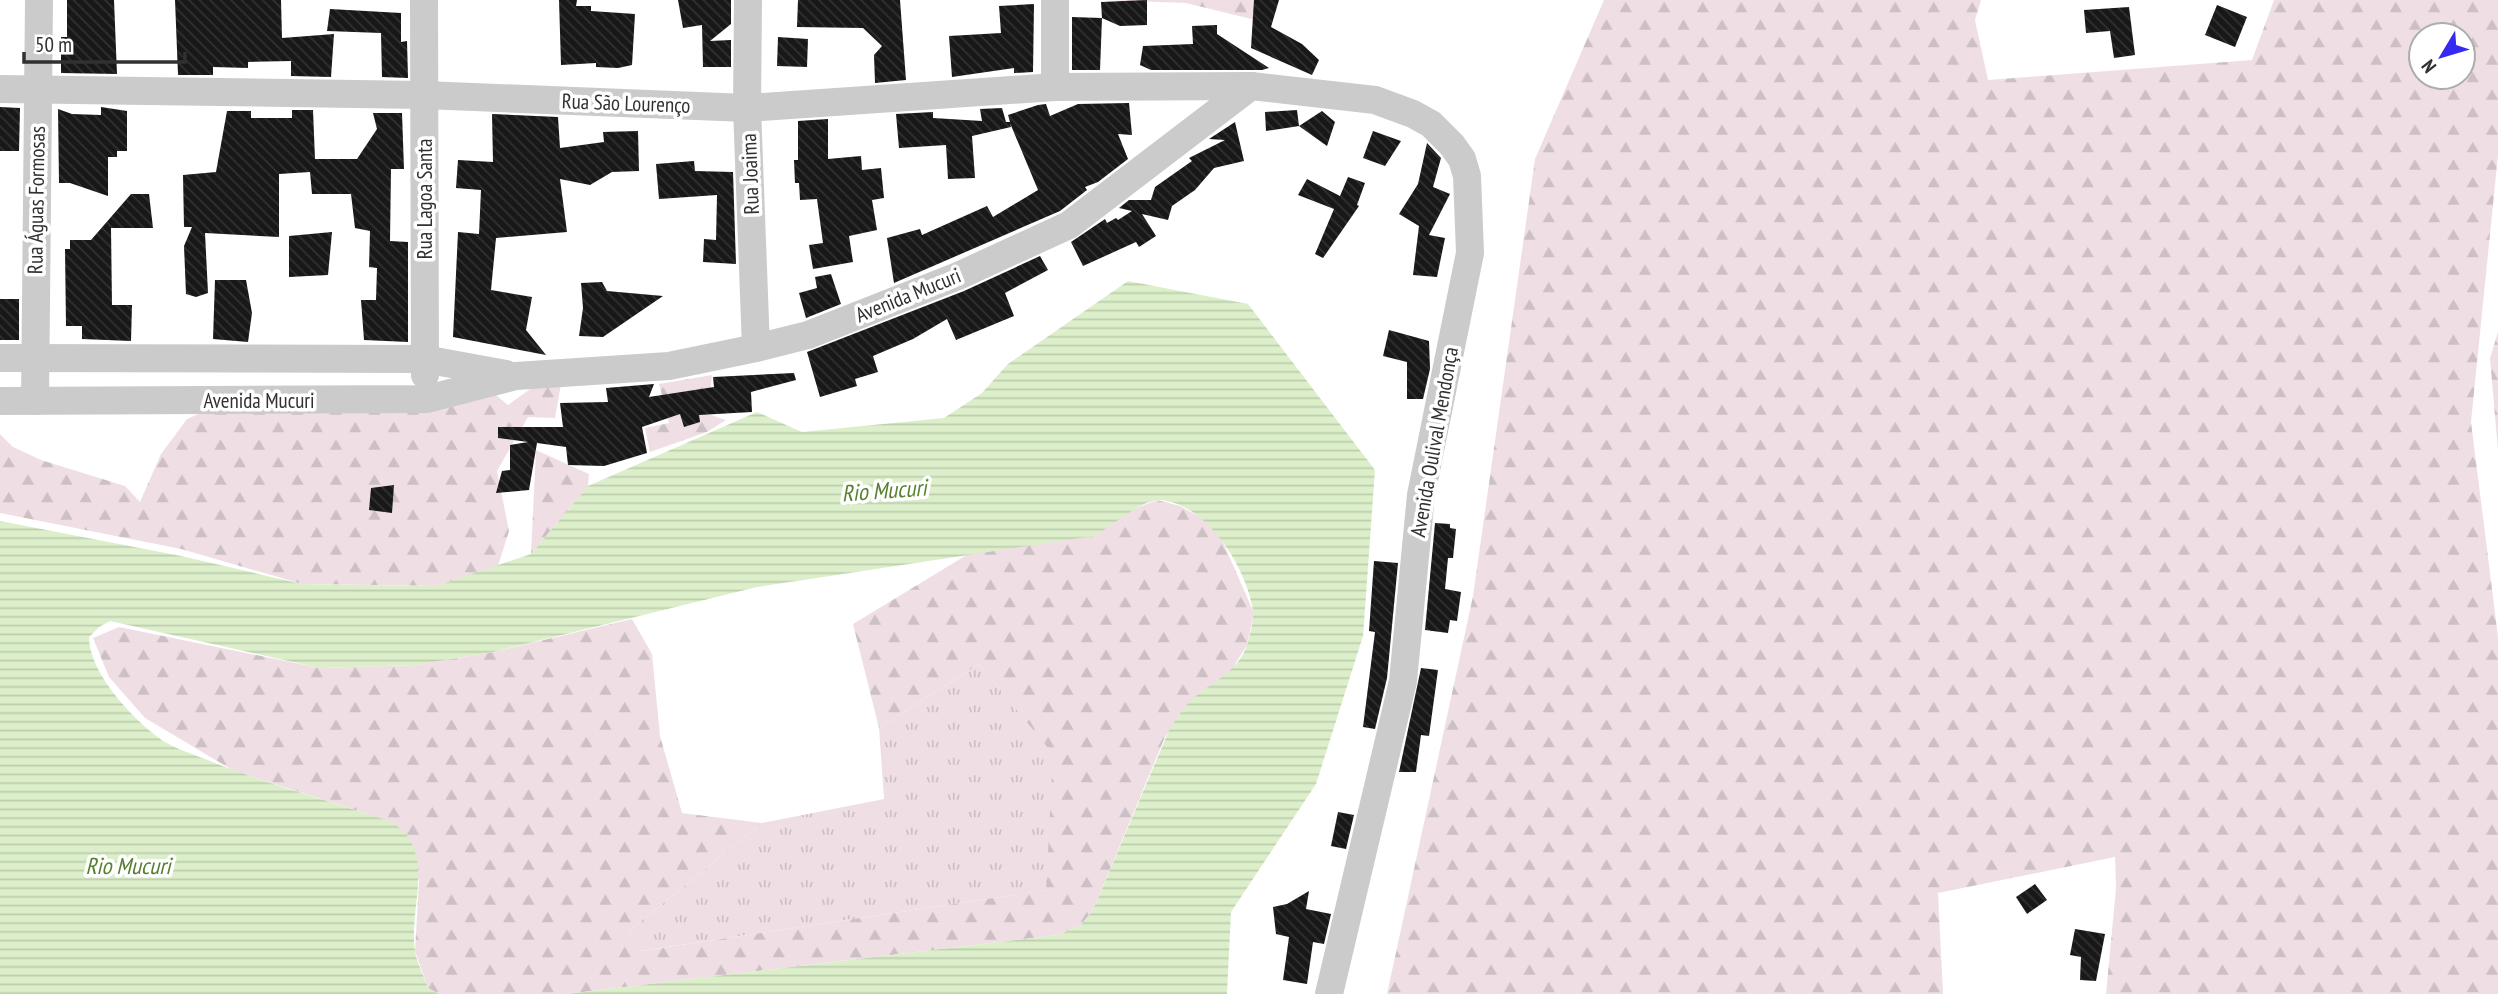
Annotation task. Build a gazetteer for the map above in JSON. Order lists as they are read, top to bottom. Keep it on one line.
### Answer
{"streets":{"street":["Rua São Lourenço","Rua Joaima","Rua Lagoa Santa","Rua Águas Formosas","Avenida Mucuri","Avenida Oulival Mendonça"]},"crossings":[["Rua São Lourenço","Rua Joaima"],["Rua São Lourenço","Rua Lagoa Santa"],["Rua São Lourenço","Rua Águas Formosas"],["Rua São Lourenço","Avenida Mucuri"],["Rua São Lourenço","Avenida Oulival Mendonça"],["Rua Joaima","Avenida Mucuri"],["Rua Lagoa Santa","Avenida Mucuri"],["Rua Águas Formosas","Avenida Mucuri"],["Avenida Mucuri","Avenida Oulival Mendonça"]],"water":["Rio Mucuri"],"scale_bar":"50 m","north":"bottom left"}
